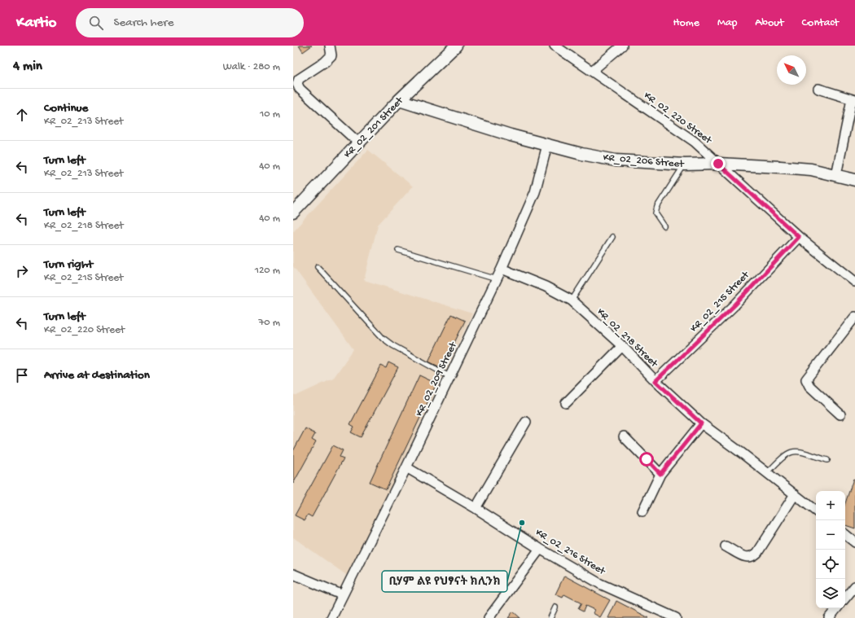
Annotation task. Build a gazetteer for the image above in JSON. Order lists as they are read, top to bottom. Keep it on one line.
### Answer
{"streets":{"street":["KR_02_220 Street","KR_02_201 Street","KR_02_206 Street","KR_02_215 Street","KR_02_218 Street","KR_02_209 Street","KR_02_216 Street"]},"crossings":[["KR_02_220 Street","KR_02_206 Street"],["KR_02_220 Street","KR_02_215 Street"],["KR_02_201 Street","KR_02_206 Street"],["KR_02_206 Street","KR_02_209 Street"],["KR_02_215 Street","KR_02_218 Street"],["KR_02_218 Street","KR_02_209 Street"],["KR_02_209 Street","KR_02_216 Street"]],"places":["ቢሃም ልዩ የህፃናት ክሊንክ"],"north":"top left","page":{"header":"Kartio","search":"Search here","nav":["Home","Map","About","Contact"],"heading":["4 min","Walk · 280 m"],"list":[["Continue","KR_02_213 Street","10 m"],["Turn left","KR_02_213 Street","40 m"],["Turn left","KR_02_218 Street","40 m"],["Turn right","KR_02_215 Street","120 m"],["Turn left","KR_02_220 Street","70 m"],"Arrive at destination"],"map_buttons":["+","−"]}}
